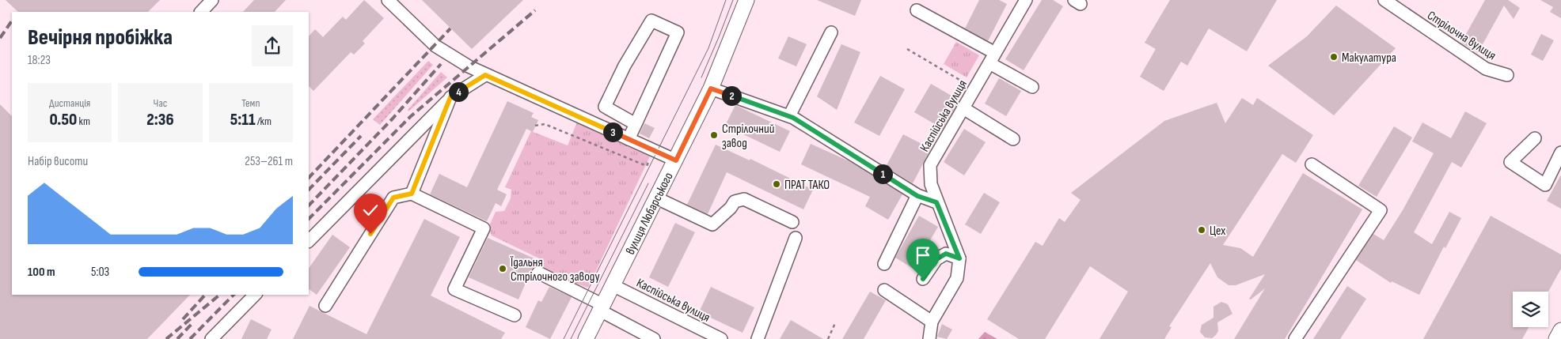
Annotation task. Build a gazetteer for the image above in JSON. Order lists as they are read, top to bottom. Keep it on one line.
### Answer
{"streets":{"main road":["вулиця Любарського"],"street":["Стрілочна вулиця","Каспійська вулиця"]},"crossings":[["Каспійська вулиця","вулиця Любарського"]],"places":["Макулатура","Стрілочний завод","ПРАТ ТАКО","Цех","Їдальня Стрілочного заводу"],"page":{"heading":["Вечірня пробіжка","18:23"],"stats":[["Дистанція","0.50 km"],["Час","2:36"],["Темп","5:11 /km"]],"pins":["4","2","3","1"],"chart":["Набір висоти","253–261 m"],"list":[{"name":"100 m","note":"5:03"}]}}
